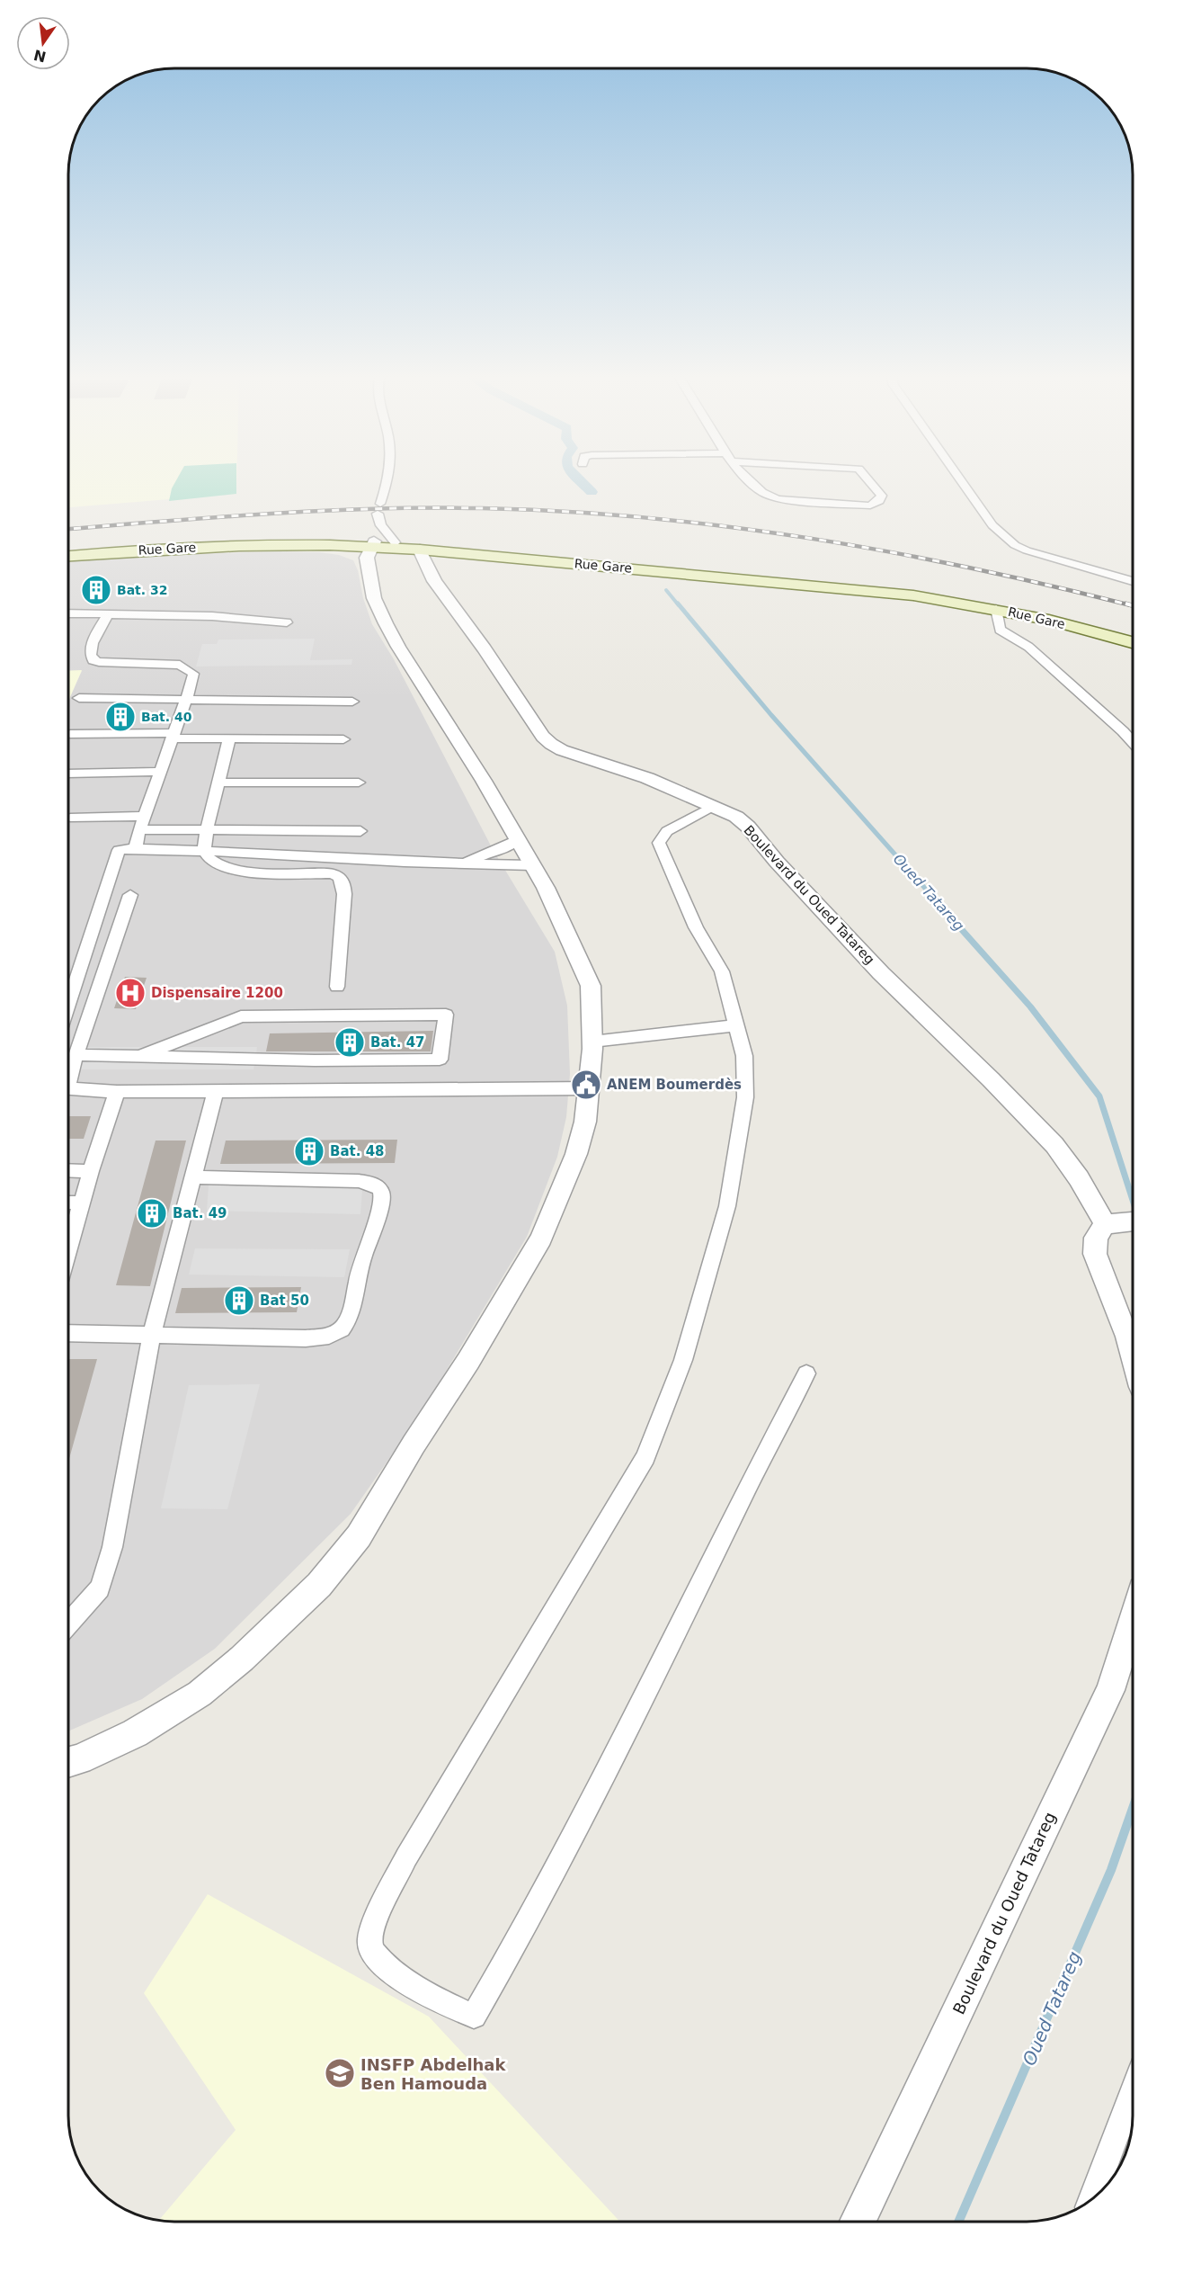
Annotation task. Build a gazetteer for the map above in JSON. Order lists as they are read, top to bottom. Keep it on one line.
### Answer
{"streets":{"main road":["Rue Gare"],"street":["Boulevard du Oued Tatareg"]},"crossings":[["Rue Gare","Boulevard du Oued Tatareg"]],"water":["Oued Tatareg"],"places":{"building":["Bat. 32","Bat. 40","Bat. 47","Bat. 48","Bat. 49","Bat 50"],"hospital":["Dispensaire 1200"],"public building":["ANEM Boumerdès"],"school or university":["INSFP Abdelhak Ben Hamouda"]},"north":"bottom"}
